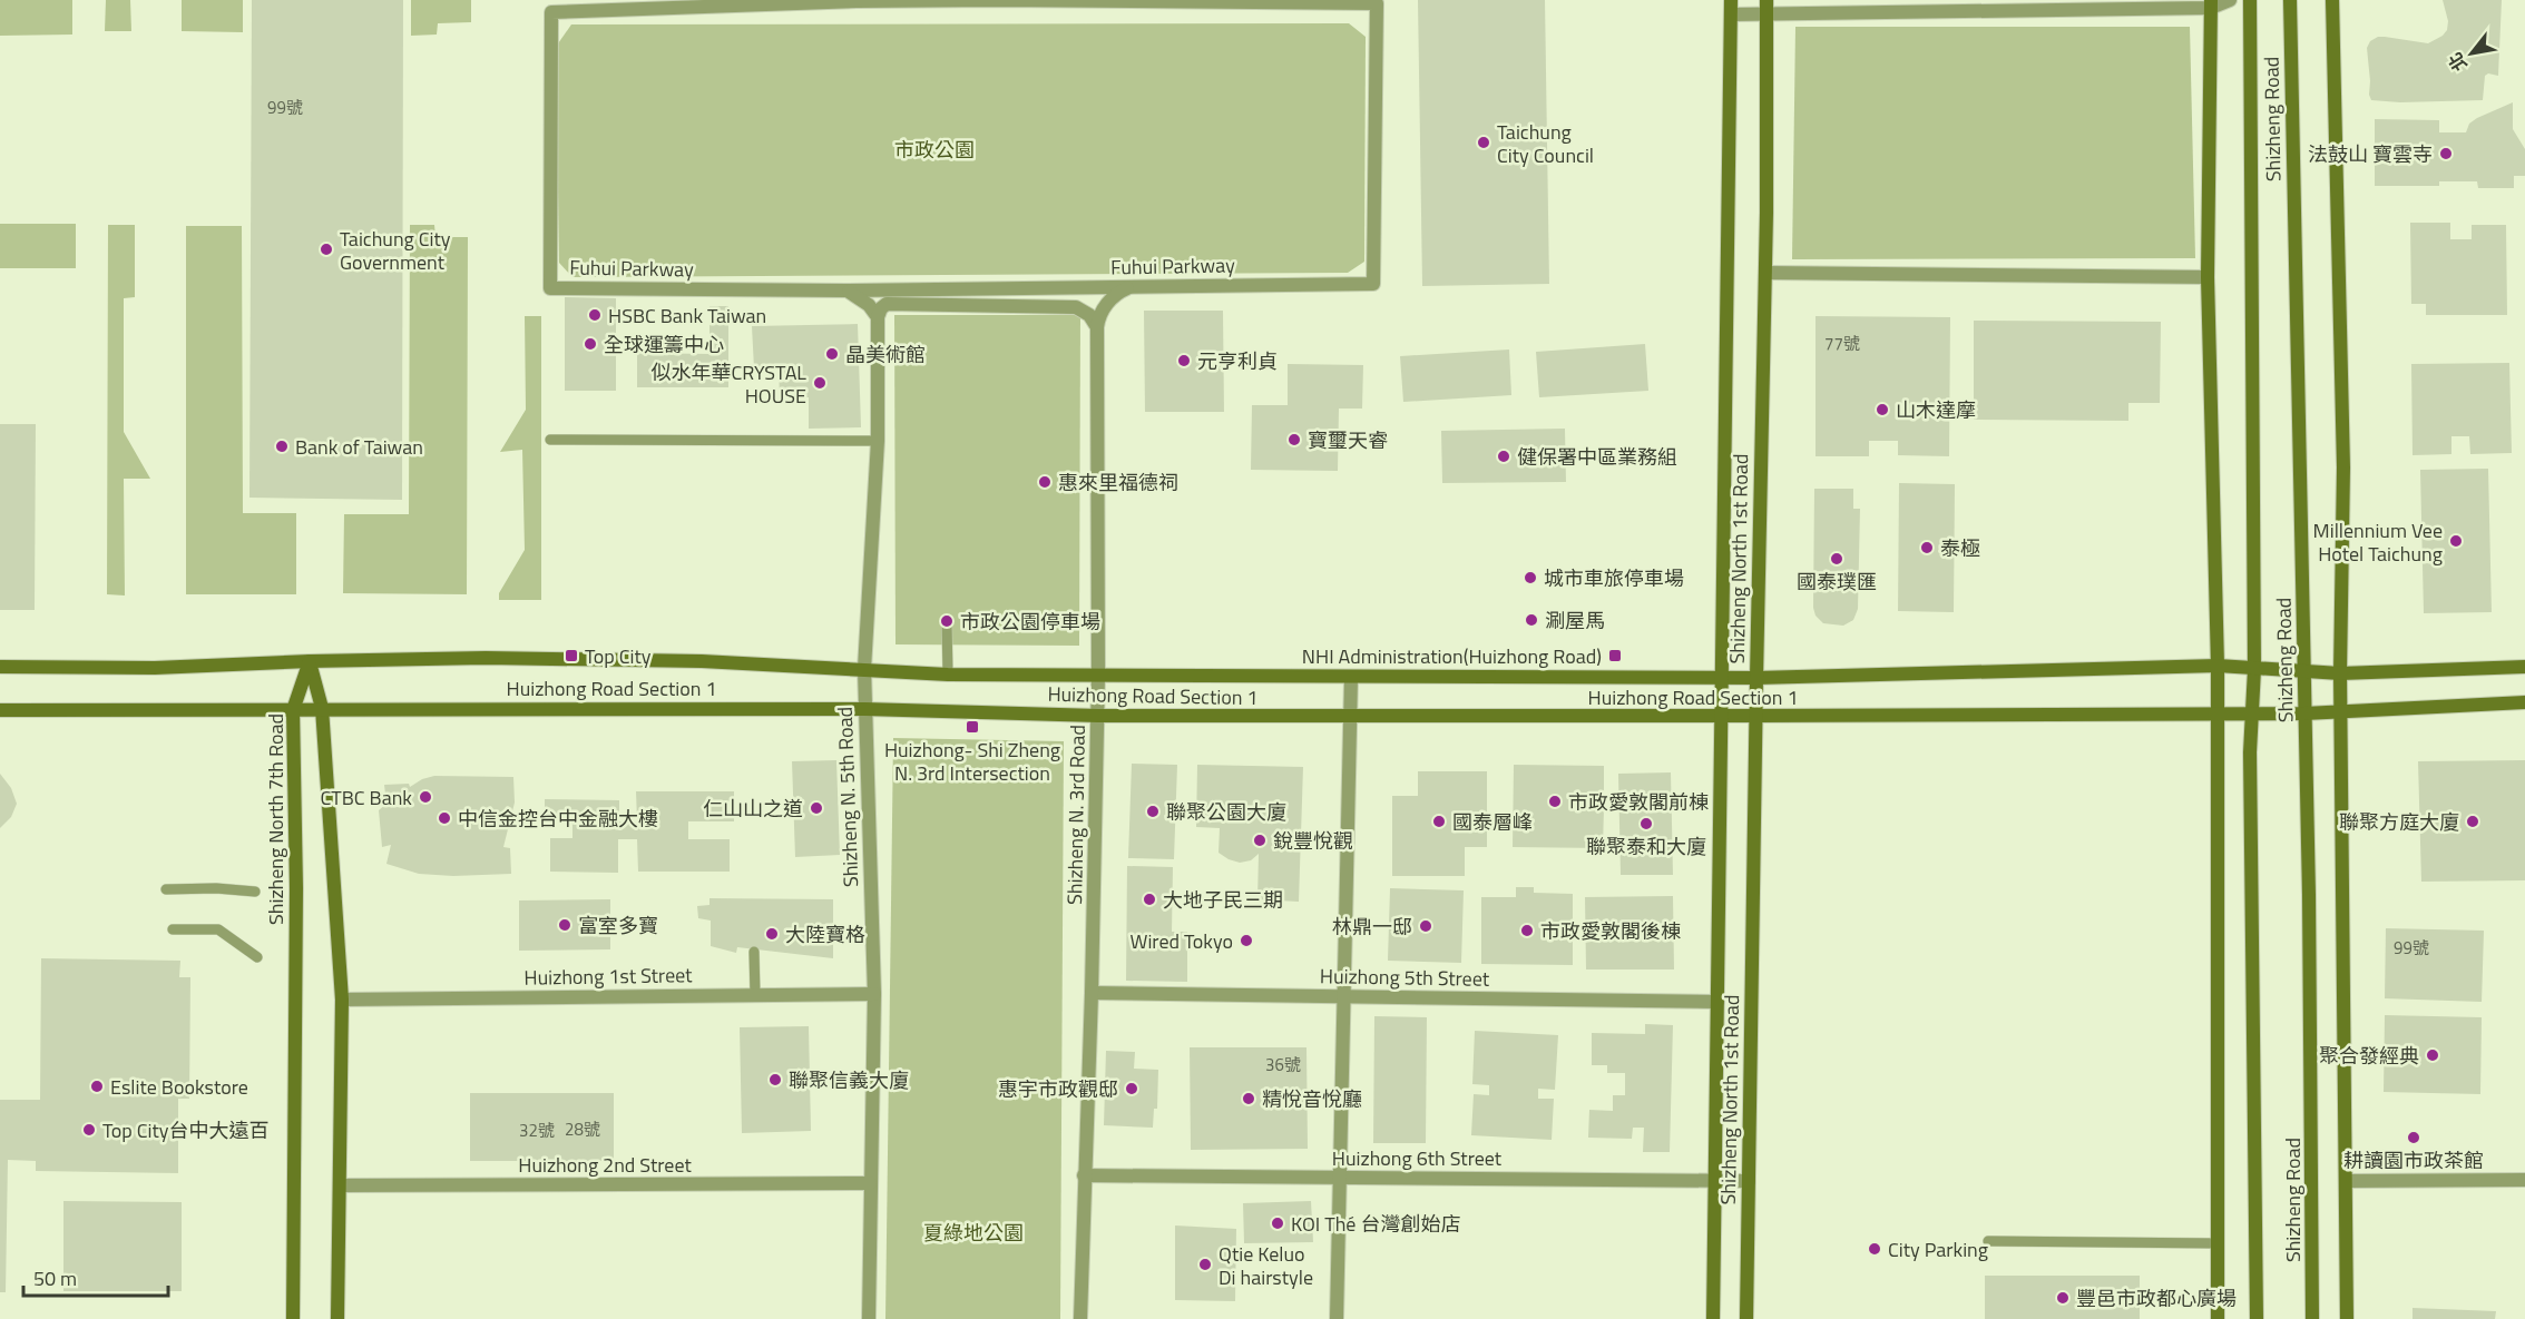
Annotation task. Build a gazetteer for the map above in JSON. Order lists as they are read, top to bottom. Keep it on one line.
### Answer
{"streets":{"street":["Shizheng Road","Fuhui Parkway","Shizheng North 1st Road","Huizhong Road Section 1","Shizheng N. 5th Road","Shizheng N. 3rd Road","Shizheng North 7th Road","Huizhong 1st Street","Huizhong 5th Street","Huizhong 6th Street","Huizhong 2nd Street"]},"crossings":[["Shizheng Road","Huizhong Road Section 1"],["Fuhui Parkway","Shizheng N. 3rd Road"],["Shizheng North 1st Road","Huizhong Road Section 1"],["Shizheng North 1st Road","Huizhong 5th Street"],["Shizheng North 1st Road","Huizhong 6th Street"],["Huizhong Road Section 1","Shizheng N. 5th Road"],["Huizhong Road Section 1","Shizheng N. 3rd Road"],["Huizhong Road Section 1","Shizheng North 7th Road"],["Shizheng N. 5th Road","Huizhong 1st Street"],["Shizheng N. 5th Road","Huizhong 2nd Street"],["Shizheng N. 3rd Road","Huizhong 5th Street"],["Shizheng N. 3rd Road","Huizhong 6th Street"]],"parks":["市政公園","夏綠地公園"],"places":{"other":["Taichung City Council","法鼓山 寶雲寺","Taichung City Government","HSBC Bank Taiwan","全球運籌中心","晶美術館","元亨利貞","似水年華CRYSTAL HOUSE","山木達摩","寶璽天睿","Bank of Taiwan","健保署中區業務組","惠來里福德祠","Millennium Vee Hotel Taichung","泰極","國泰璞匯","城市車旅停車場","涮屋馬","市政公園停車場","CTBC Bank","市政愛敦閣前棟","仁山山之道","聯聚公園大廈","中信金控台中金融大樓","國泰層峰","聯聚方庭大廈","聯聚泰和大廈","銳豐悅觀","大地子民三期","富室多寶","林鼎一邸","市政愛敦閣後棟","大陸寶格","Wired Tokyo","聚合發經典","聯聚信義大廈","Eslite Bookstore","惠宇市政觀邸","精悅音悅廳","Top City台中大遠百","耕讀園市政茶館","KOI Thé 台灣創始店","City Parking","Qtie Keluo Di hairstyle","豐邑市政都心廣場"],"transit":["Top City","NHI Administration(Huizhong Road)","Huizhong- Shi Zheng N. 3rd Intersection"]},"house_numbers":["99號","77號","99號","36號","28號","32號"],"scale_bar":"50 m","north":"bottom left"}
